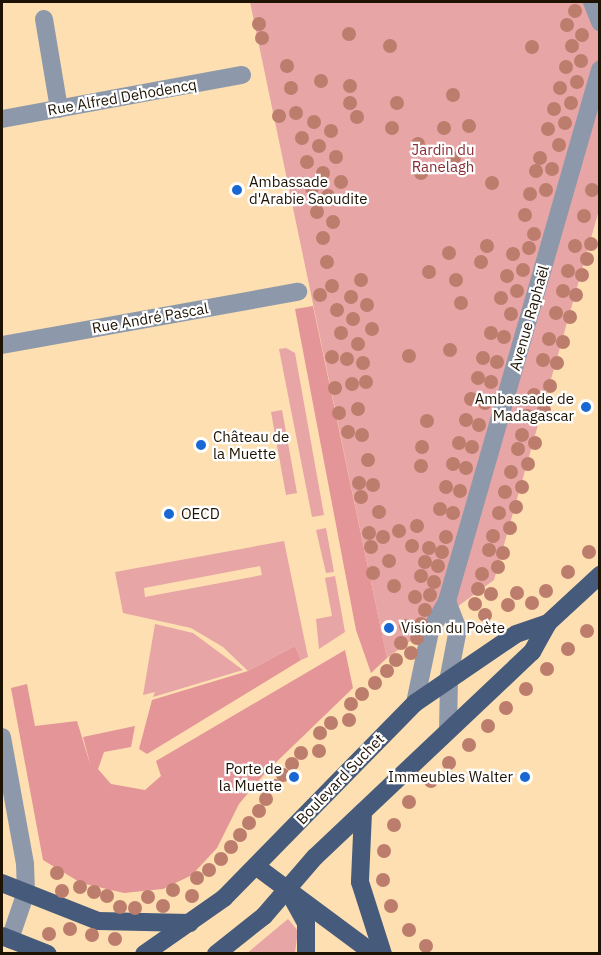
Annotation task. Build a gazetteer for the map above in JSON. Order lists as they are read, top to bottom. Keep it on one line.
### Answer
{"streets":{"main road":["Boulevard Suchet"],"street":["Rue Alfred Dehodencq","Rue André Pascal","Avenue Raphaël"]},"crossings":[["Avenue Raphaël","Boulevard Suchet"]],"parks":["Jardin du Ranelagh"],"places":["Ambassade d'Arabie Saoudite","Ambassade de Madagascar","Château de la Muette","OECD","Vision du Poète","Porte de la Muette","Immeubles Walter"]}
